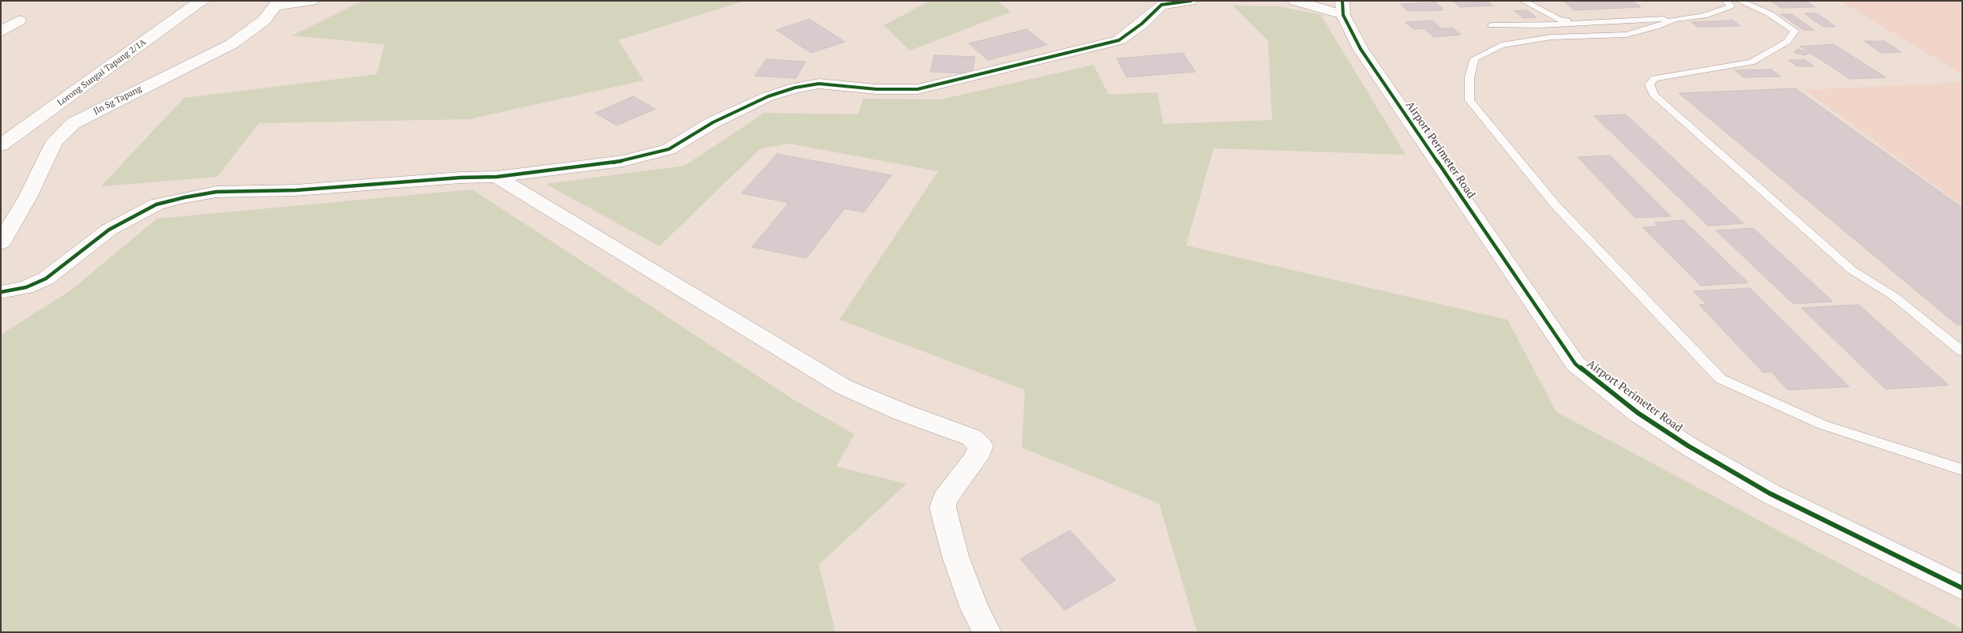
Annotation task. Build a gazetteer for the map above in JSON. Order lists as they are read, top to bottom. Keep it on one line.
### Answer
{"streets":{"street":["Lorong Sungai Tapang 2/1A","Jln Sg Tapang","Airport Perimeter Road"]}}
